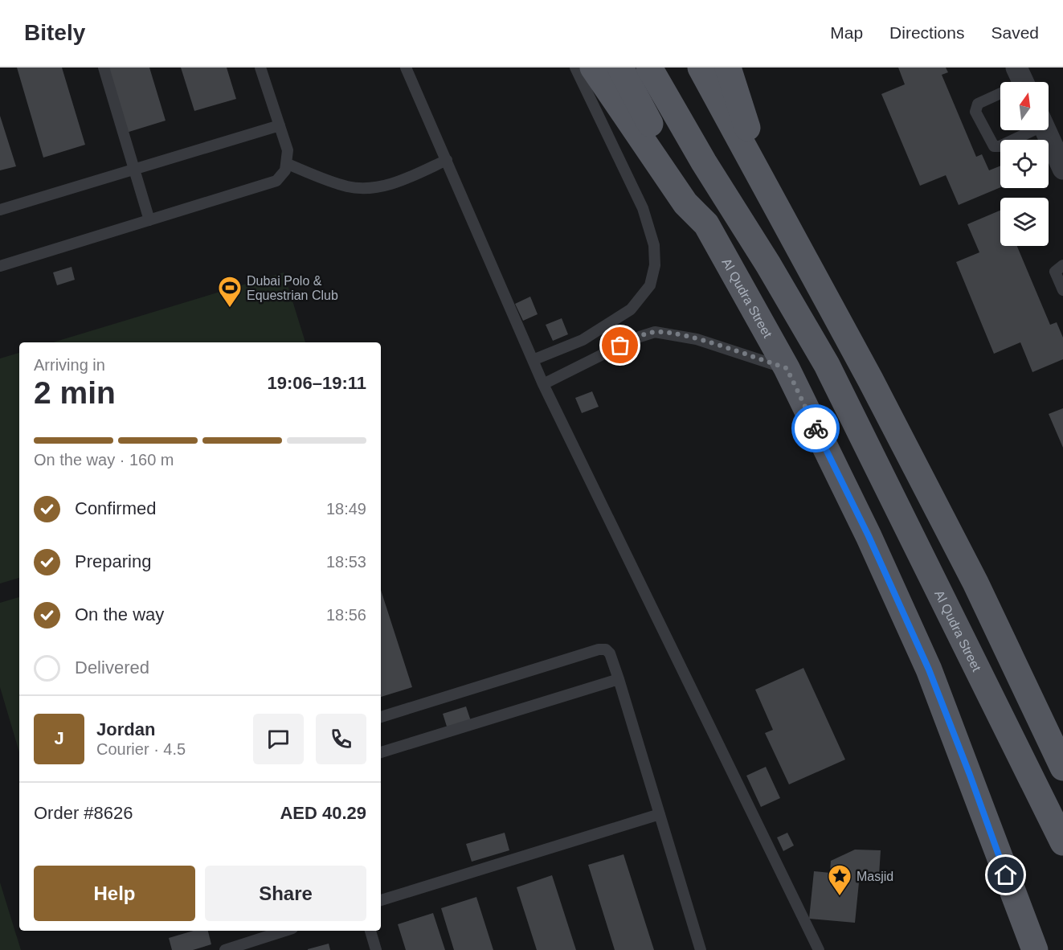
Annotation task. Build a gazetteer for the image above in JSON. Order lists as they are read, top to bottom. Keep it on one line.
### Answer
{"streets":{"main road":["Al Qudra Street"]},"places":{"sports":["Dubai Polo & Equestrian Club"],"place":["Masjid"]},"north":"top","page":{"header":"Bitely","nav":["Map","Directions","Saved"],"heading":["2 min","Arriving in","19:06–19:11"],"panel":["Jordan","Courier · 4.5","Order #8626","AED 40.29"],"bar":"On the way · 160 m","list":[["Confirmed","18:49"],["Preparing","18:53"],["On the way","18:56"],"Delivered"],"round":"J","buttons":["Help","Share"]}}
